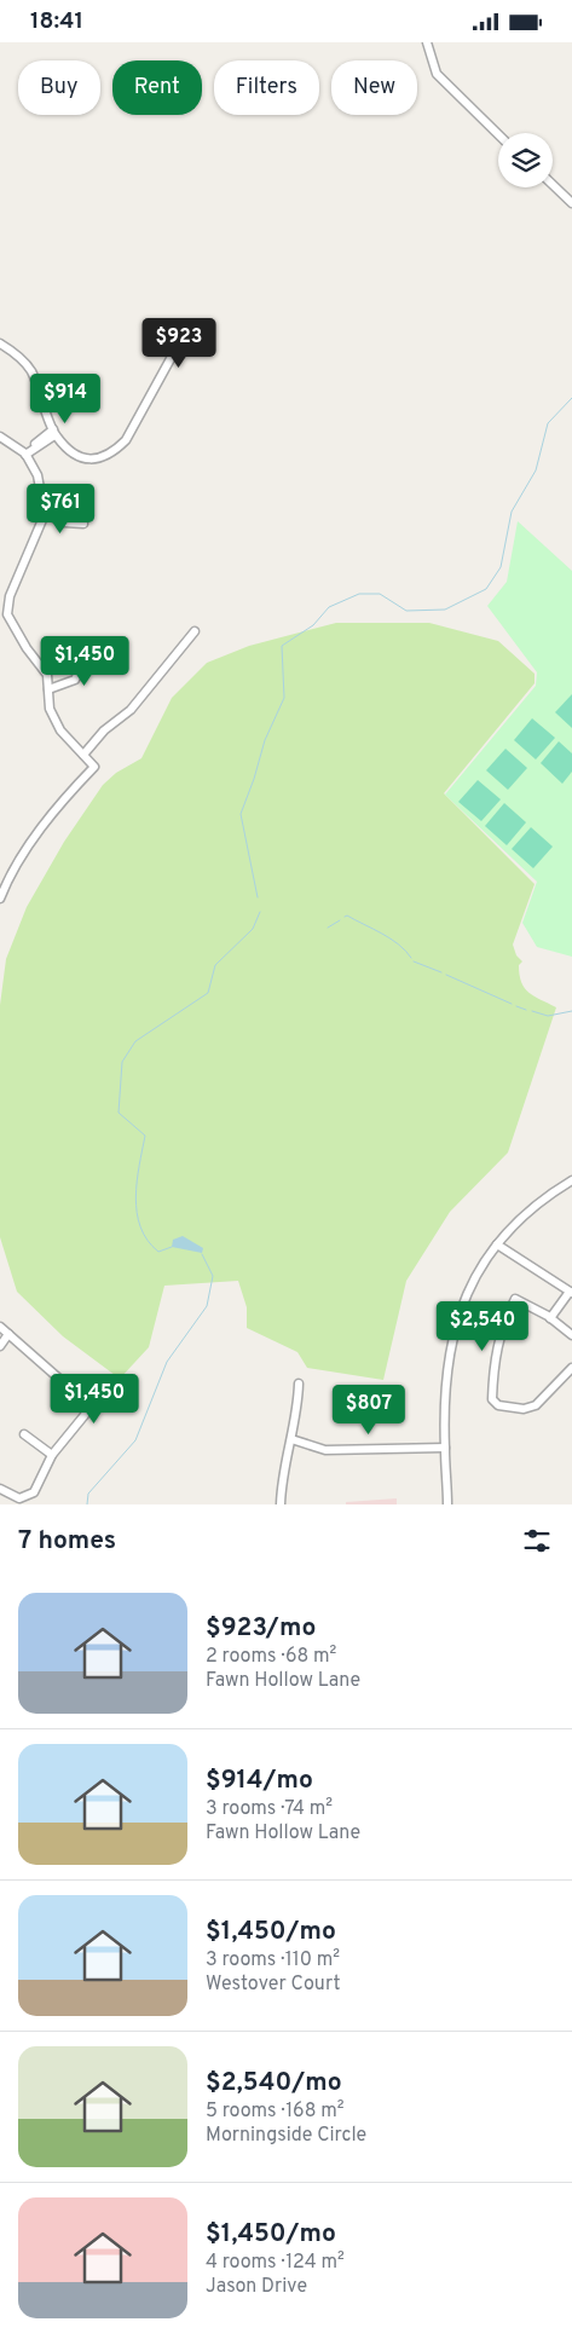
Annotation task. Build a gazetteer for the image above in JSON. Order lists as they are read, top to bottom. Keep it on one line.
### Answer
{"page":{"status":"18:41","chip":["Buy","Rent","Filters","New"],"price":["$923","$914","$761","$1,450","$2,540","$1,450","$807"],"heading":"7 homes","list":[{"name":"$923/mo","note":"2 rooms · 68 m² · Fawn Hollow Lane"},{"name":"$914/mo","note":"3 rooms · 74 m² · Fawn Hollow Lane"},{"name":"$1,450/mo","note":"3 rooms · 110 m² · Westover Court"},{"name":"$2,540/mo","note":"5 rooms · 168 m² · Morningside Circle"},{"name":"$1,450/mo","note":"4 rooms · 124 m² · Jason Drive"}]}}
